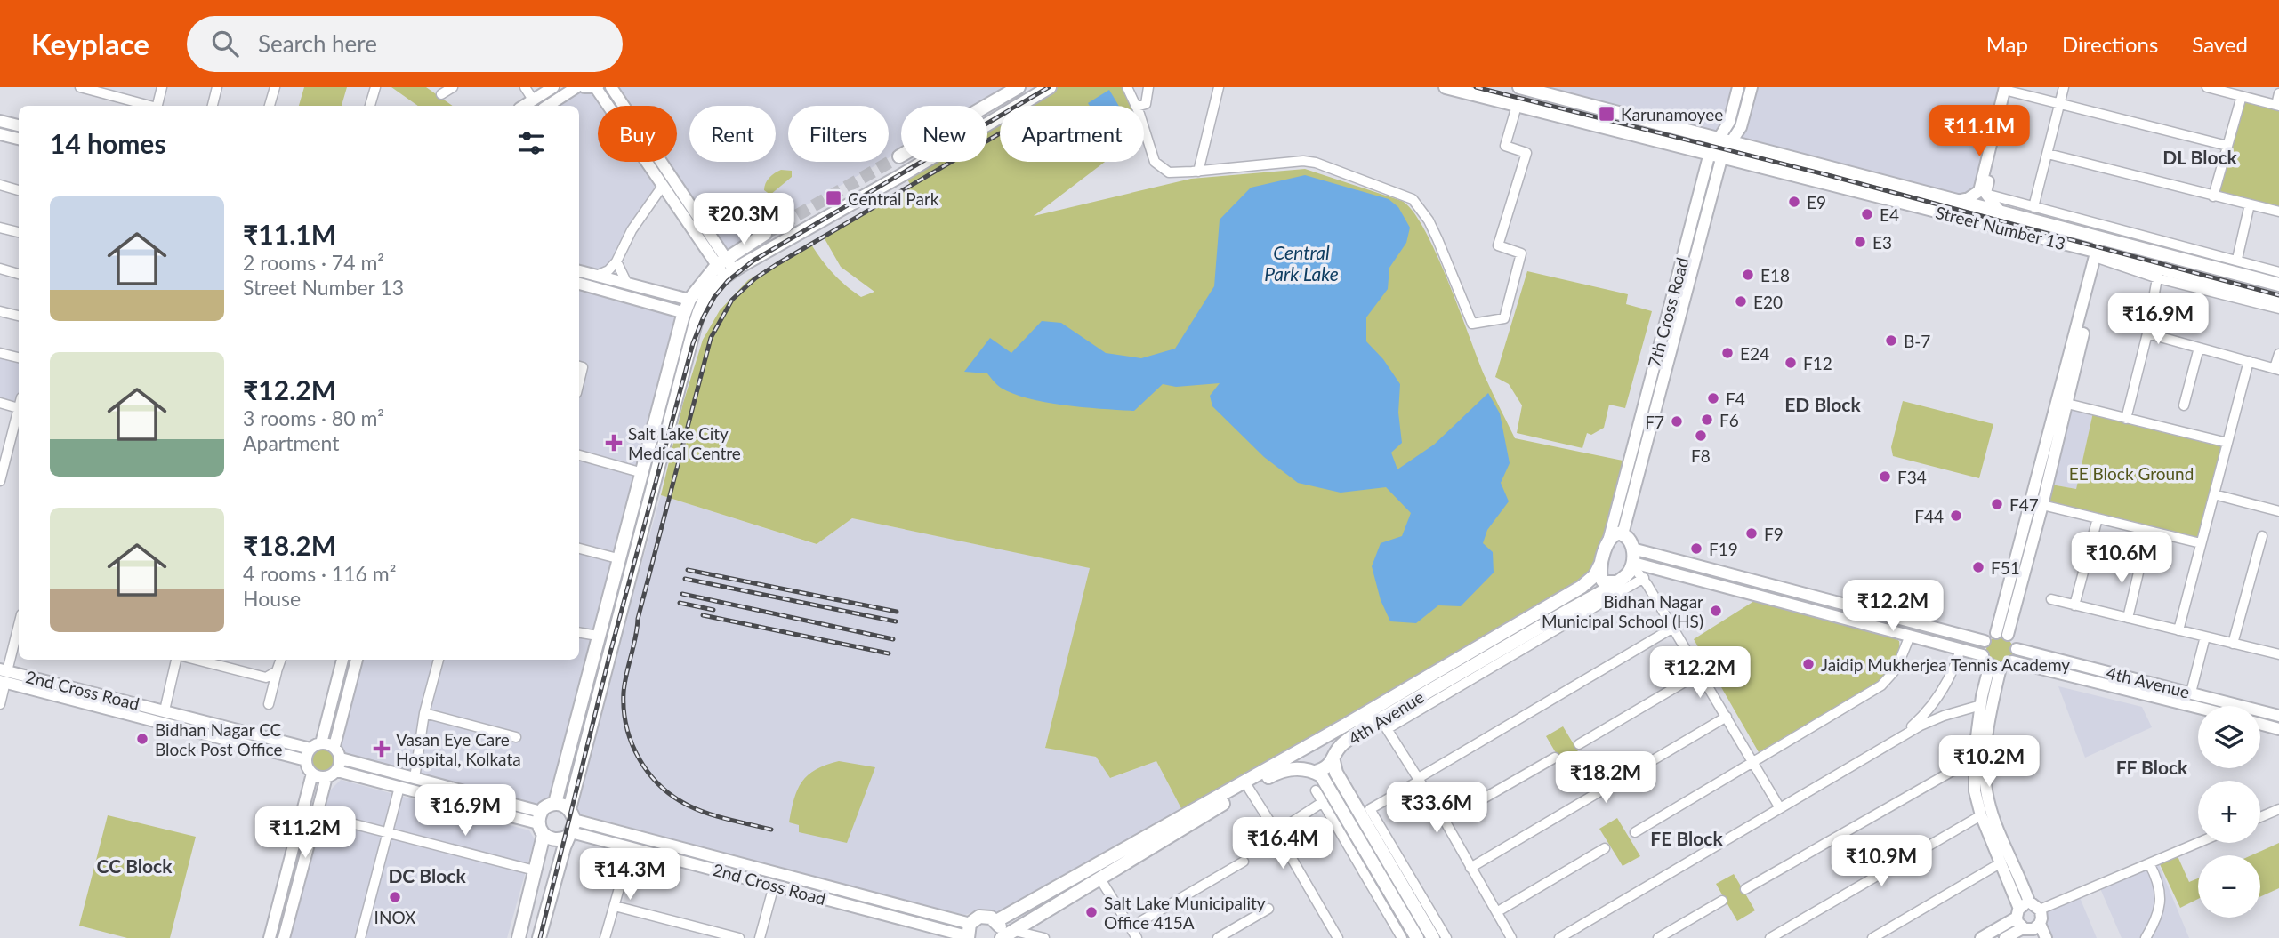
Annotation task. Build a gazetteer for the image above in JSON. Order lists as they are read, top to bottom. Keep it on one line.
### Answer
{"streets":{"main road":["Street Number 13","4th Avenue"],"street":["7th Cross Road","2nd Cross Road"]},"crossings":[["Street Number 13","7th Cross Road"],["7th Cross Road","4th Avenue"]],"districts":["DL Block","ED Block","FF Block","FE Block","CC Block","DC Block"],"water":["Central Park Lake"],"parks":["EE Block Ground"],"places":{"transit":["Karunamoyee","Central Park"],"other":["E9","E4","E3","E18","E20","B-7","E24","F12","F4","F6","F7","F8","F34","F47","F44","F9","F19","F51","Bidhan Nagar Municipal School (HS)","Jaidip Mukherjea Tennis Academy","Bidhan Nagar CC Block Post Office","INOX","Salt Lake Municipality Office 415A"],"health":["Salt Lake City Medical Centre","Vasan Eye Care Hospital, Kolkata"]},"page":{"header":"Keyplace","search":"Search here","nav":["Map","Directions","Saved"],"price":["₹11.1M","₹20.3M","₹16.9M","₹10.6M","₹12.2M","₹12.2M","₹10.2M","₹18.2M","₹33.6M","₹16.9M","₹11.2M","₹16.4M","₹10.9M","₹14.3M"],"chip":["Buy","Rent","Filters","New","Apartment"],"heading":"14 homes","list":[{"name":"₹11.1M","note":"2 rooms · 74 m² · Street Number 13"},{"name":"₹12.2M","note":"3 rooms · 80 m² · Apartment"},{"name":"₹18.2M","note":"4 rooms · 116 m² · House"}],"map_buttons":["+","−"]}}
